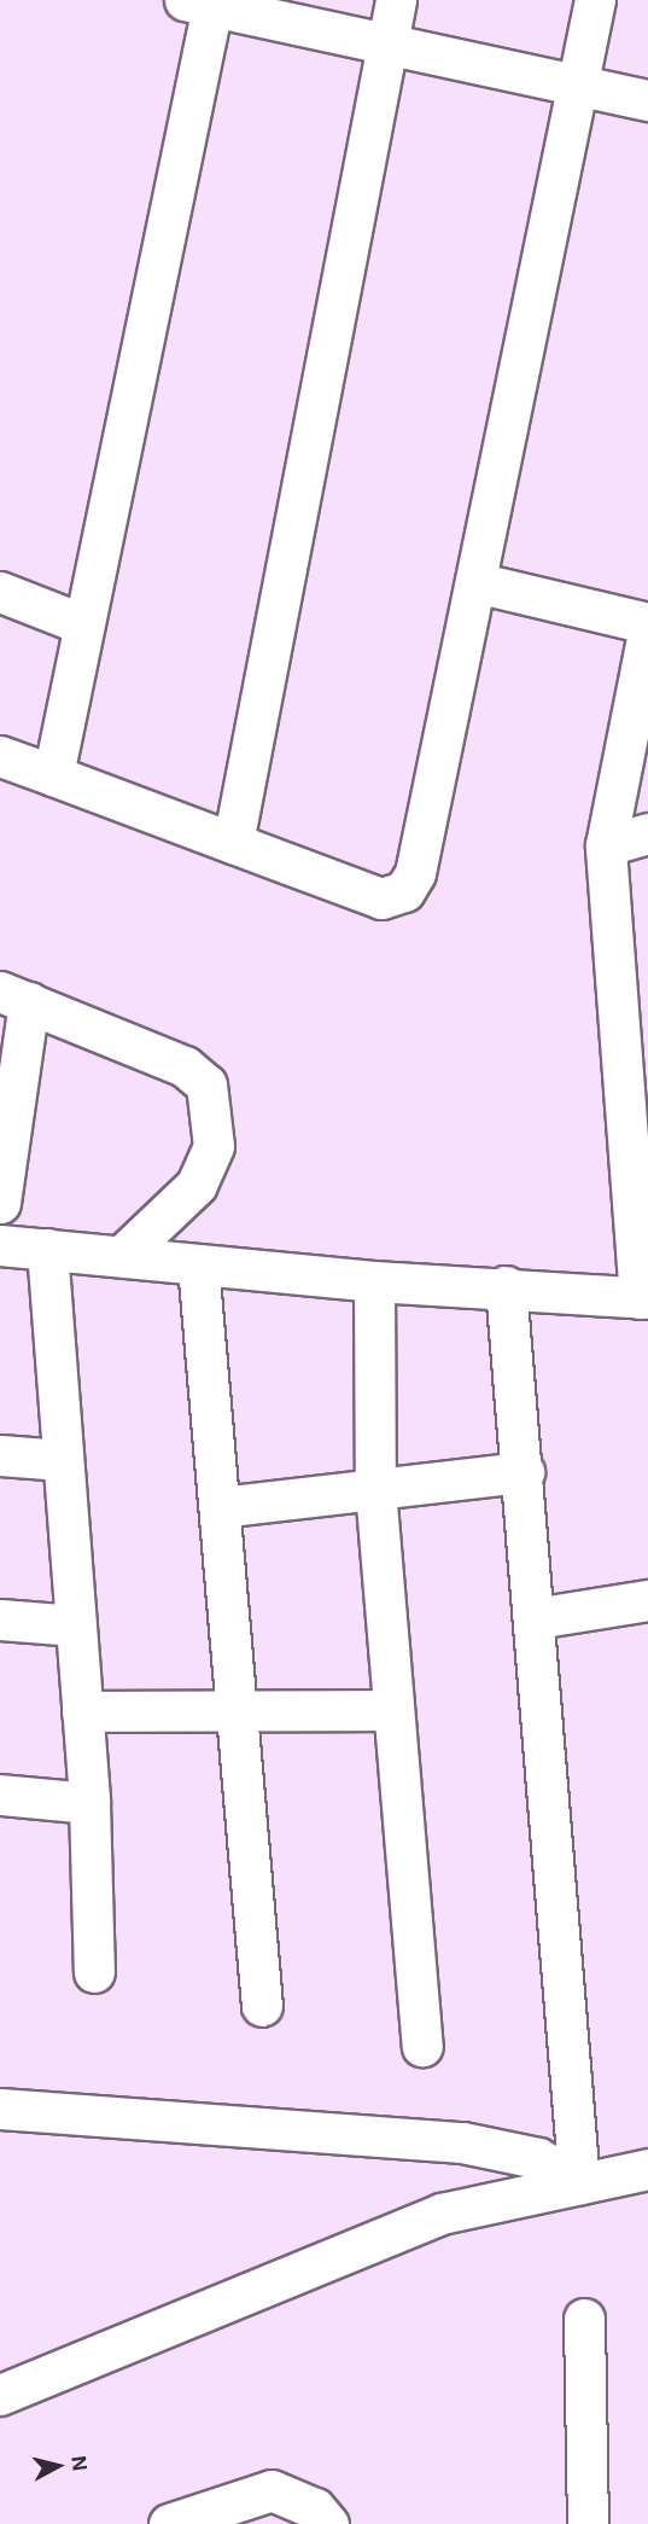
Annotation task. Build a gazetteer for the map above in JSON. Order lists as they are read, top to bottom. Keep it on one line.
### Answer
{"north":"right"}
